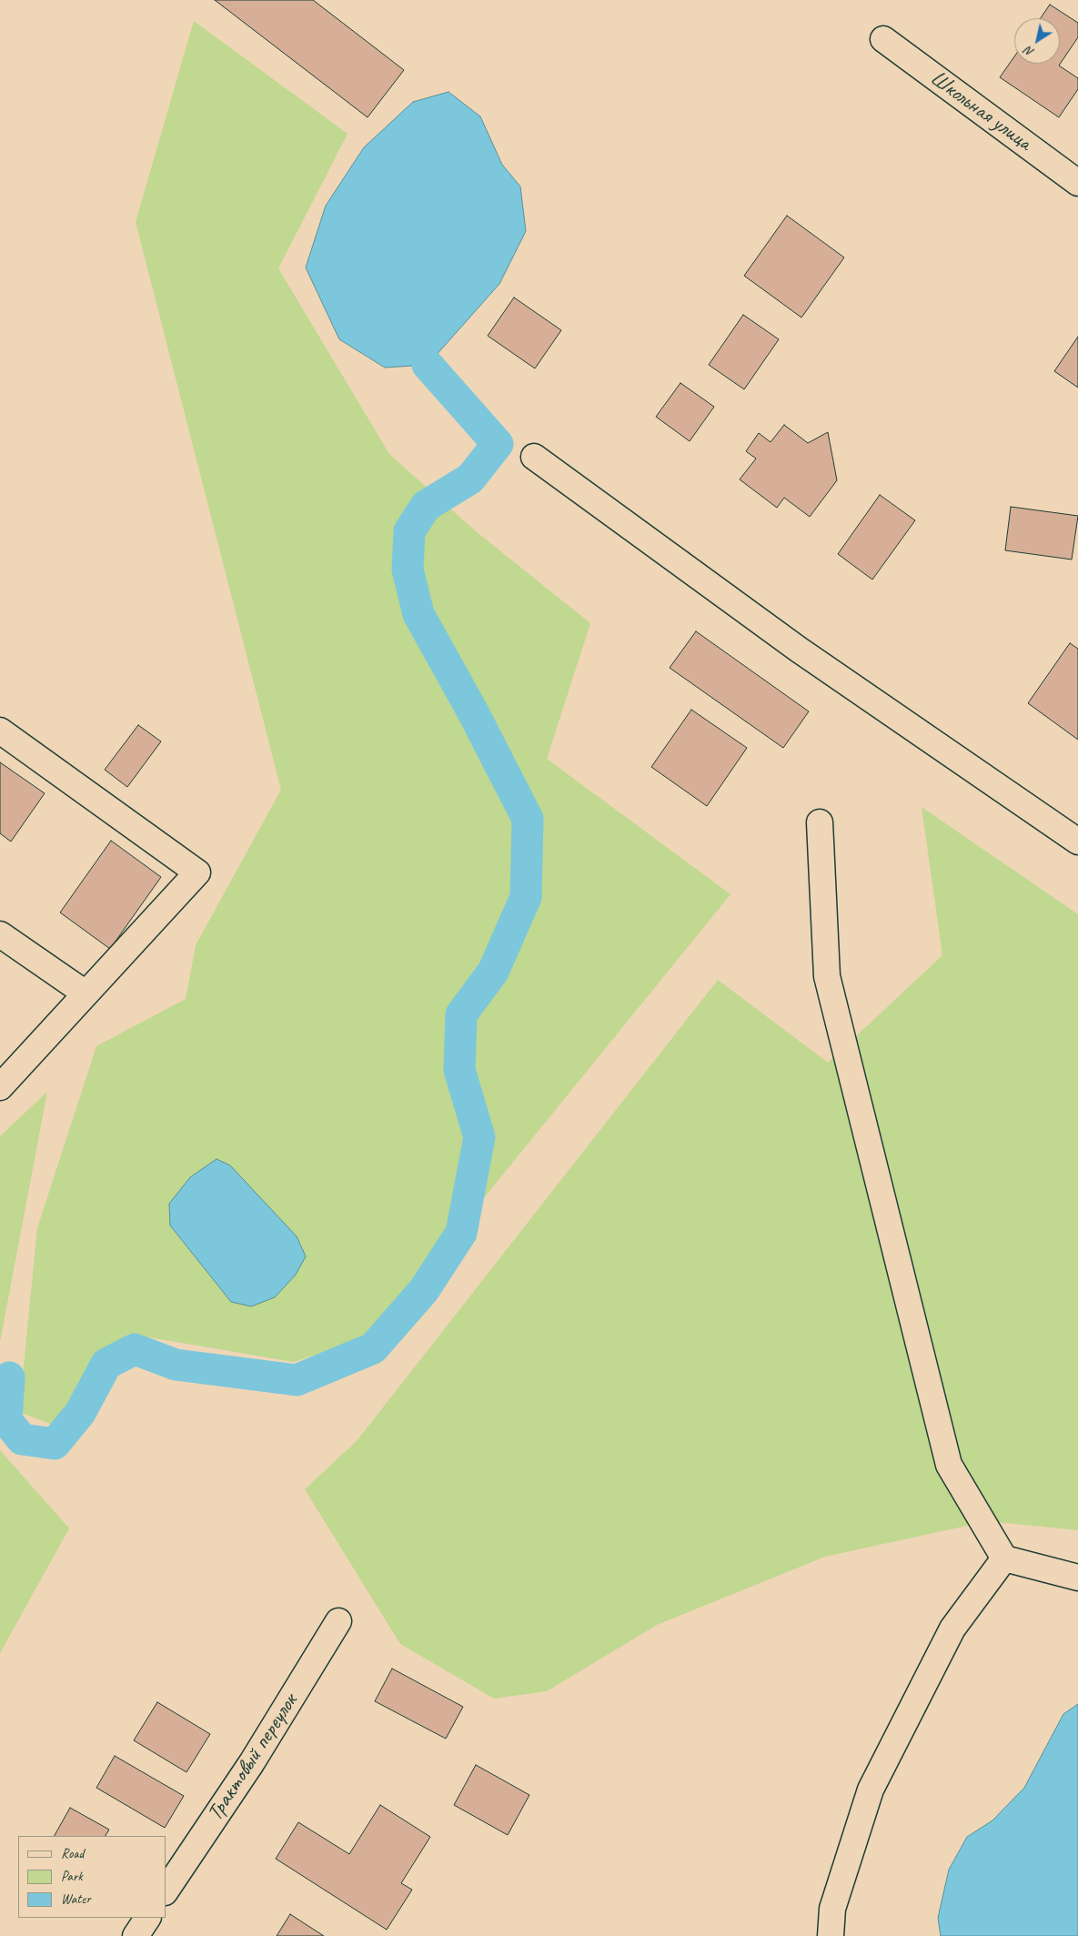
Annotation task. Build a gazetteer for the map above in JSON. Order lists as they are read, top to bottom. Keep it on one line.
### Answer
{"streets":{"street":["Школьная улица","Трактовый переулок"]},"legend":["Road","Park","Water"],"north":"bottom left"}
